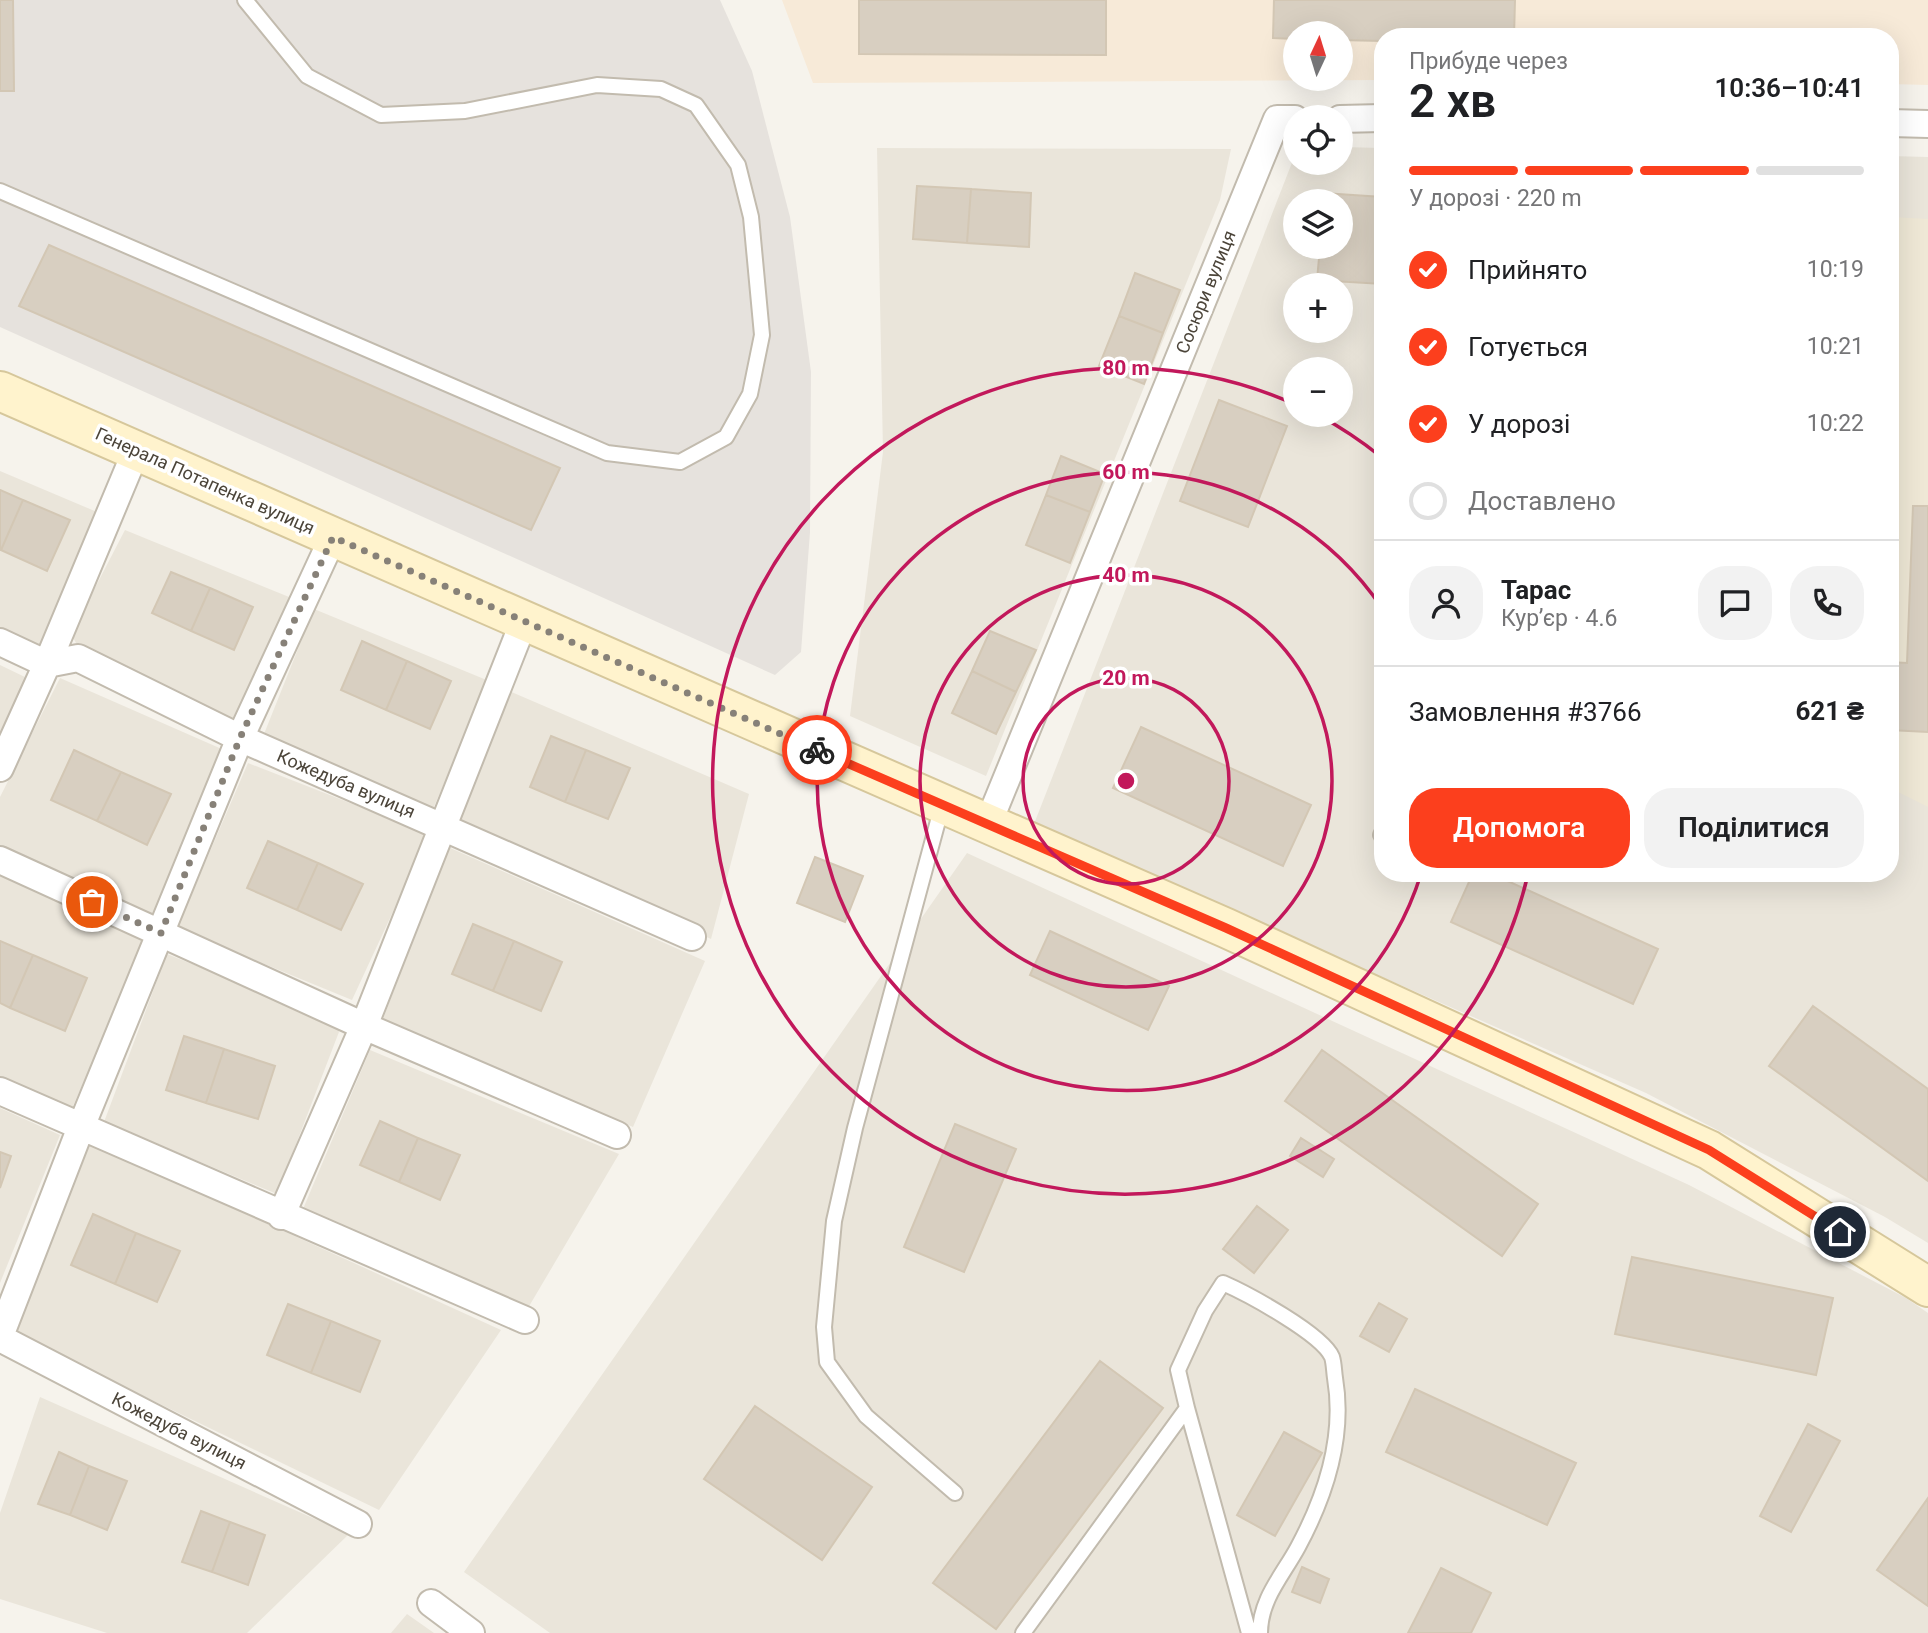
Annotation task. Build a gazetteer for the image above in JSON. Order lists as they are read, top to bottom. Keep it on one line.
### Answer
{"streets":{"main road":["Генерала Потапенка вулиця"],"street":["Сосюри вулиця","Кожедуба вулиця"]},"crossings":[["Сосюри вулиця","Генерала Потапенка вулиця"]],"north":"top","page":{"map_buttons":["+","−"],"heading":["2 хв","Прибуде через","10:36–10:41"],"panel":["Тарас","Кур’єр · 4.6","Замовлення #3766","621 ₴"],"bar":"У дорозі · 220 m","list":[["Прийнято","10:19"],["Готується","10:21"],["У дорозі","10:22"],"Доставлено"],"buttons":["Допомога","Поділитися"]},"rings":["80 m","60 m","40 m","20 m"]}
